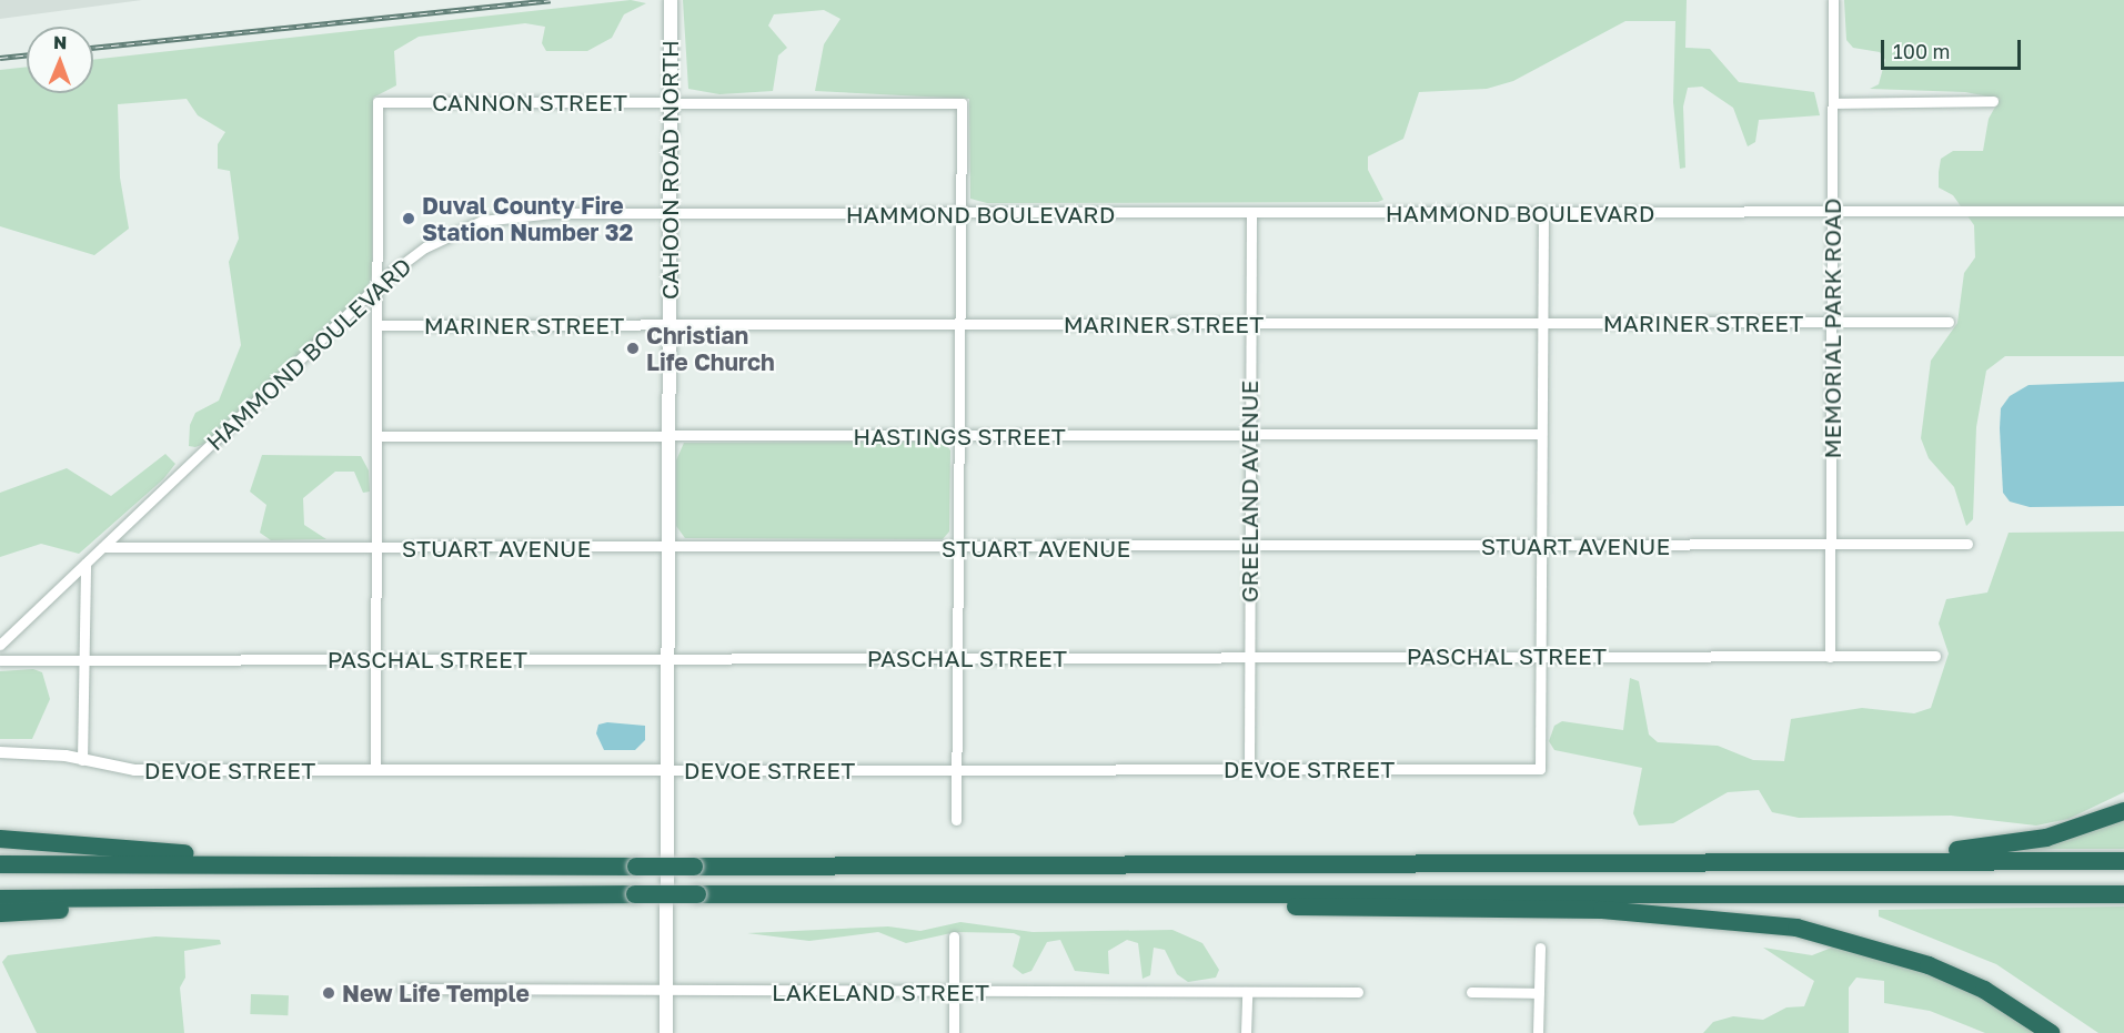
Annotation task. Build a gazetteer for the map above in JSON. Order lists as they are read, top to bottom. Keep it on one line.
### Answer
{"streets":{"main road":["CAHOON ROAD NORTH"],"street":["CANNON STREET","HAMMOND BOULEVARD","MARINER STREET","MEMORIAL PARK ROAD","HASTINGS STREET","GREELAND AVENUE","STUART AVENUE","PASCHAL STREET","DEVOE STREET","LAKELAND STREET"]},"crossings":[["CANNON STREET","CAHOON ROAD NORTH"],["CANNON STREET","HAMMOND BOULEVARD"],["CAHOON ROAD NORTH","HAMMOND BOULEVARD"],["CAHOON ROAD NORTH","MARINER STREET"],["CAHOON ROAD NORTH","HASTINGS STREET"],["CAHOON ROAD NORTH","STUART AVENUE"],["CAHOON ROAD NORTH","PASCHAL STREET"],["CAHOON ROAD NORTH","DEVOE STREET"],["HAMMOND BOULEVARD","MEMORIAL PARK ROAD"],["HAMMOND BOULEVARD","GREELAND AVENUE"],["HAMMOND BOULEVARD","STUART AVENUE"],["MARINER STREET","MEMORIAL PARK ROAD"],["MARINER STREET","GREELAND AVENUE"],["MEMORIAL PARK ROAD","STUART AVENUE"],["MEMORIAL PARK ROAD","PASCHAL STREET"],["HASTINGS STREET","GREELAND AVENUE"],["GREELAND AVENUE","STUART AVENUE"],["GREELAND AVENUE","PASCHAL STREET"],["GREELAND AVENUE","DEVOE STREET"],["PASCHAL STREET","DEVOE STREET"]],"places":["Duval County Fire Station Number 32","Christian Life Church","New Life Temple"],"scale_bar":"100 m","north":"top"}
